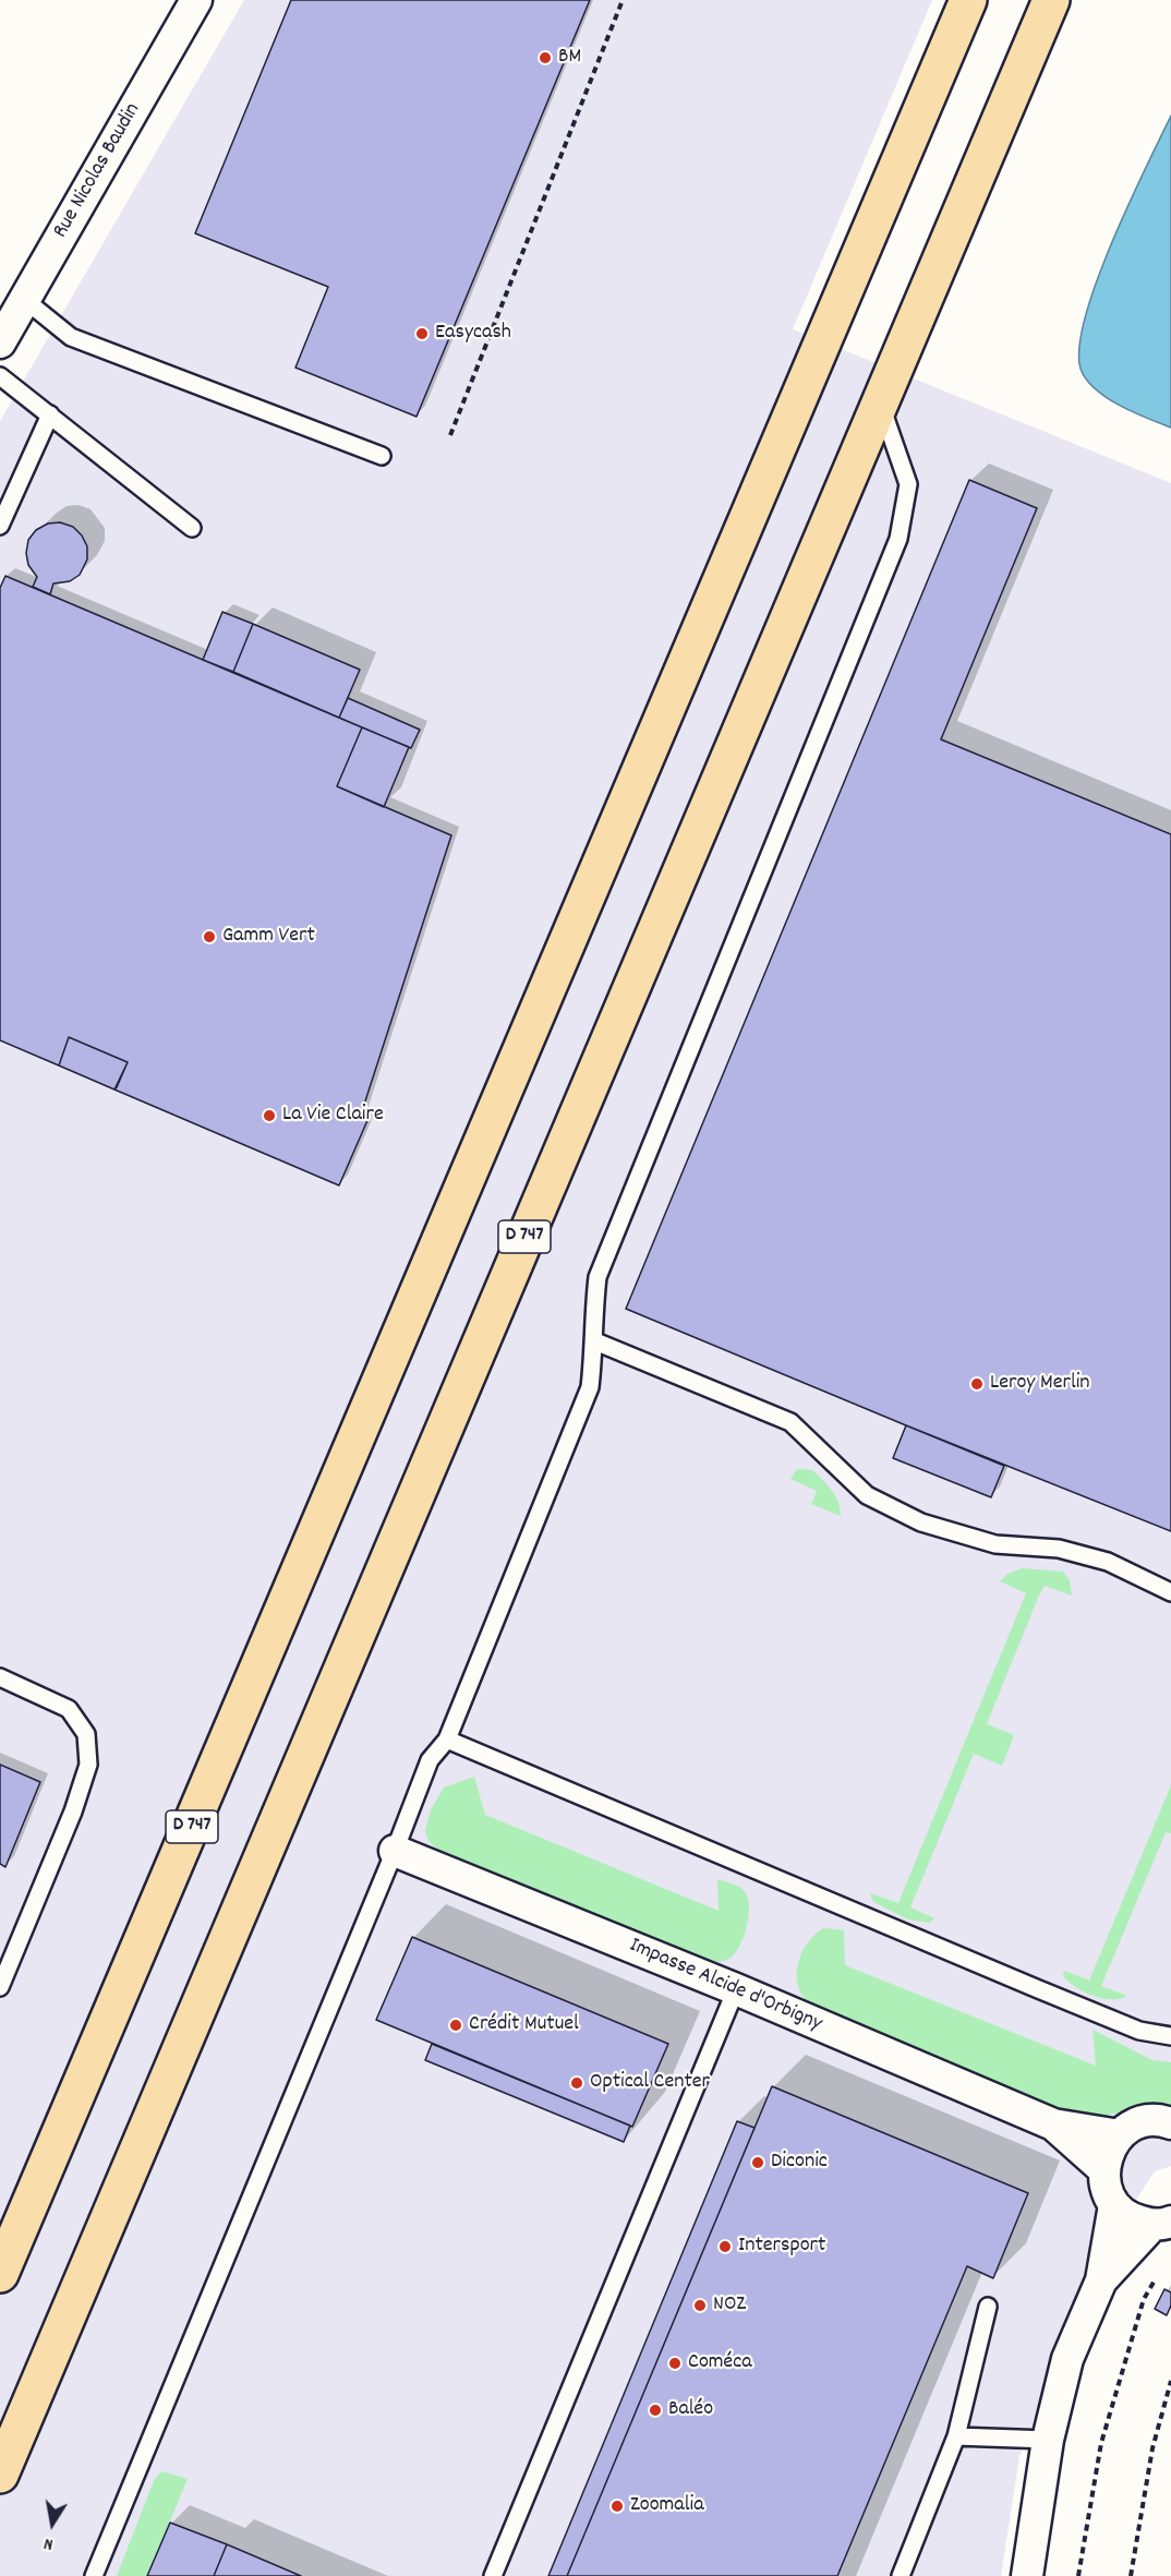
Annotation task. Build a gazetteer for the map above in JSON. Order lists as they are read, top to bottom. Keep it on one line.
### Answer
{"streets":{"highway":["D 747"],"street":["Rue Nicolas Baudin","Impasse Alcide d'Orbigny"]},"places":["BM","Easycash","Gamm Vert","La Vie Claire","Leroy Merlin","Crédit Mutuel","Optical Center","Diconic","Intersport","NOZ","Coméca","Baléo","Zoomalia"],"north":"bottom"}
